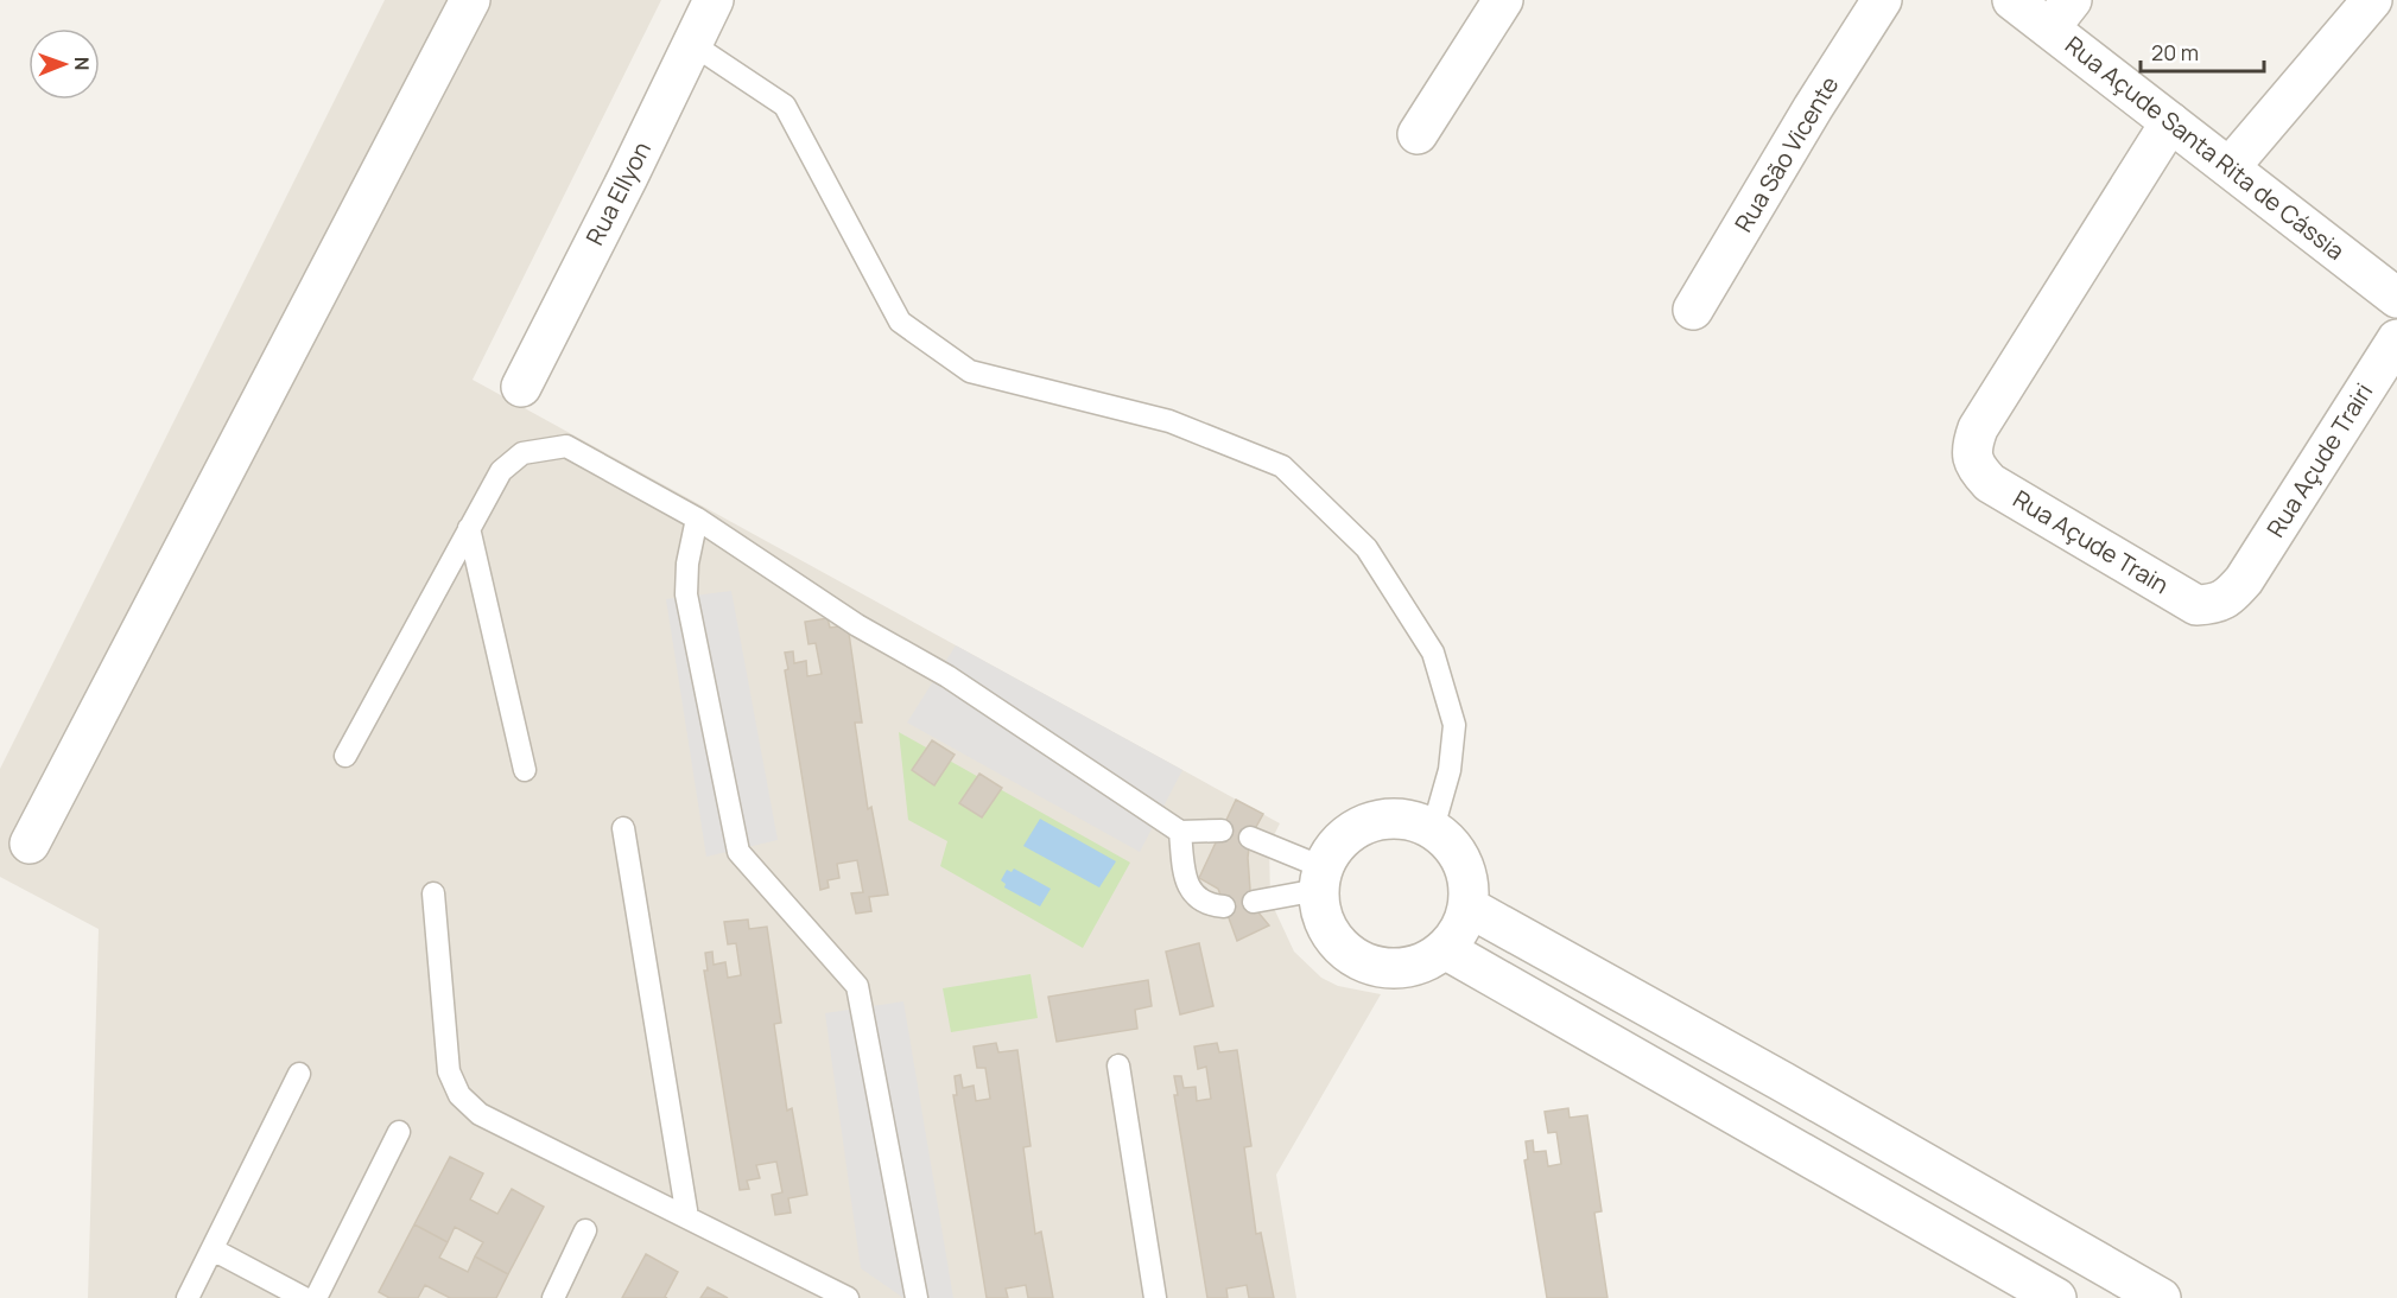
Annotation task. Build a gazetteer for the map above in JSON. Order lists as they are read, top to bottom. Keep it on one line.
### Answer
{"streets":{"street":["Rua Açude Santa Rita de Cássia","Rua São Vicente","Rua Ellyon","Rua Açude Trairi","Rua Açude Train"]},"crossings":[["Rua Açude Santa Rita de Cássia","Rua Açude Train"],["Rua Açude Trairi","Rua Açude Train"]],"scale_bar":"20 m","north":"right"}
